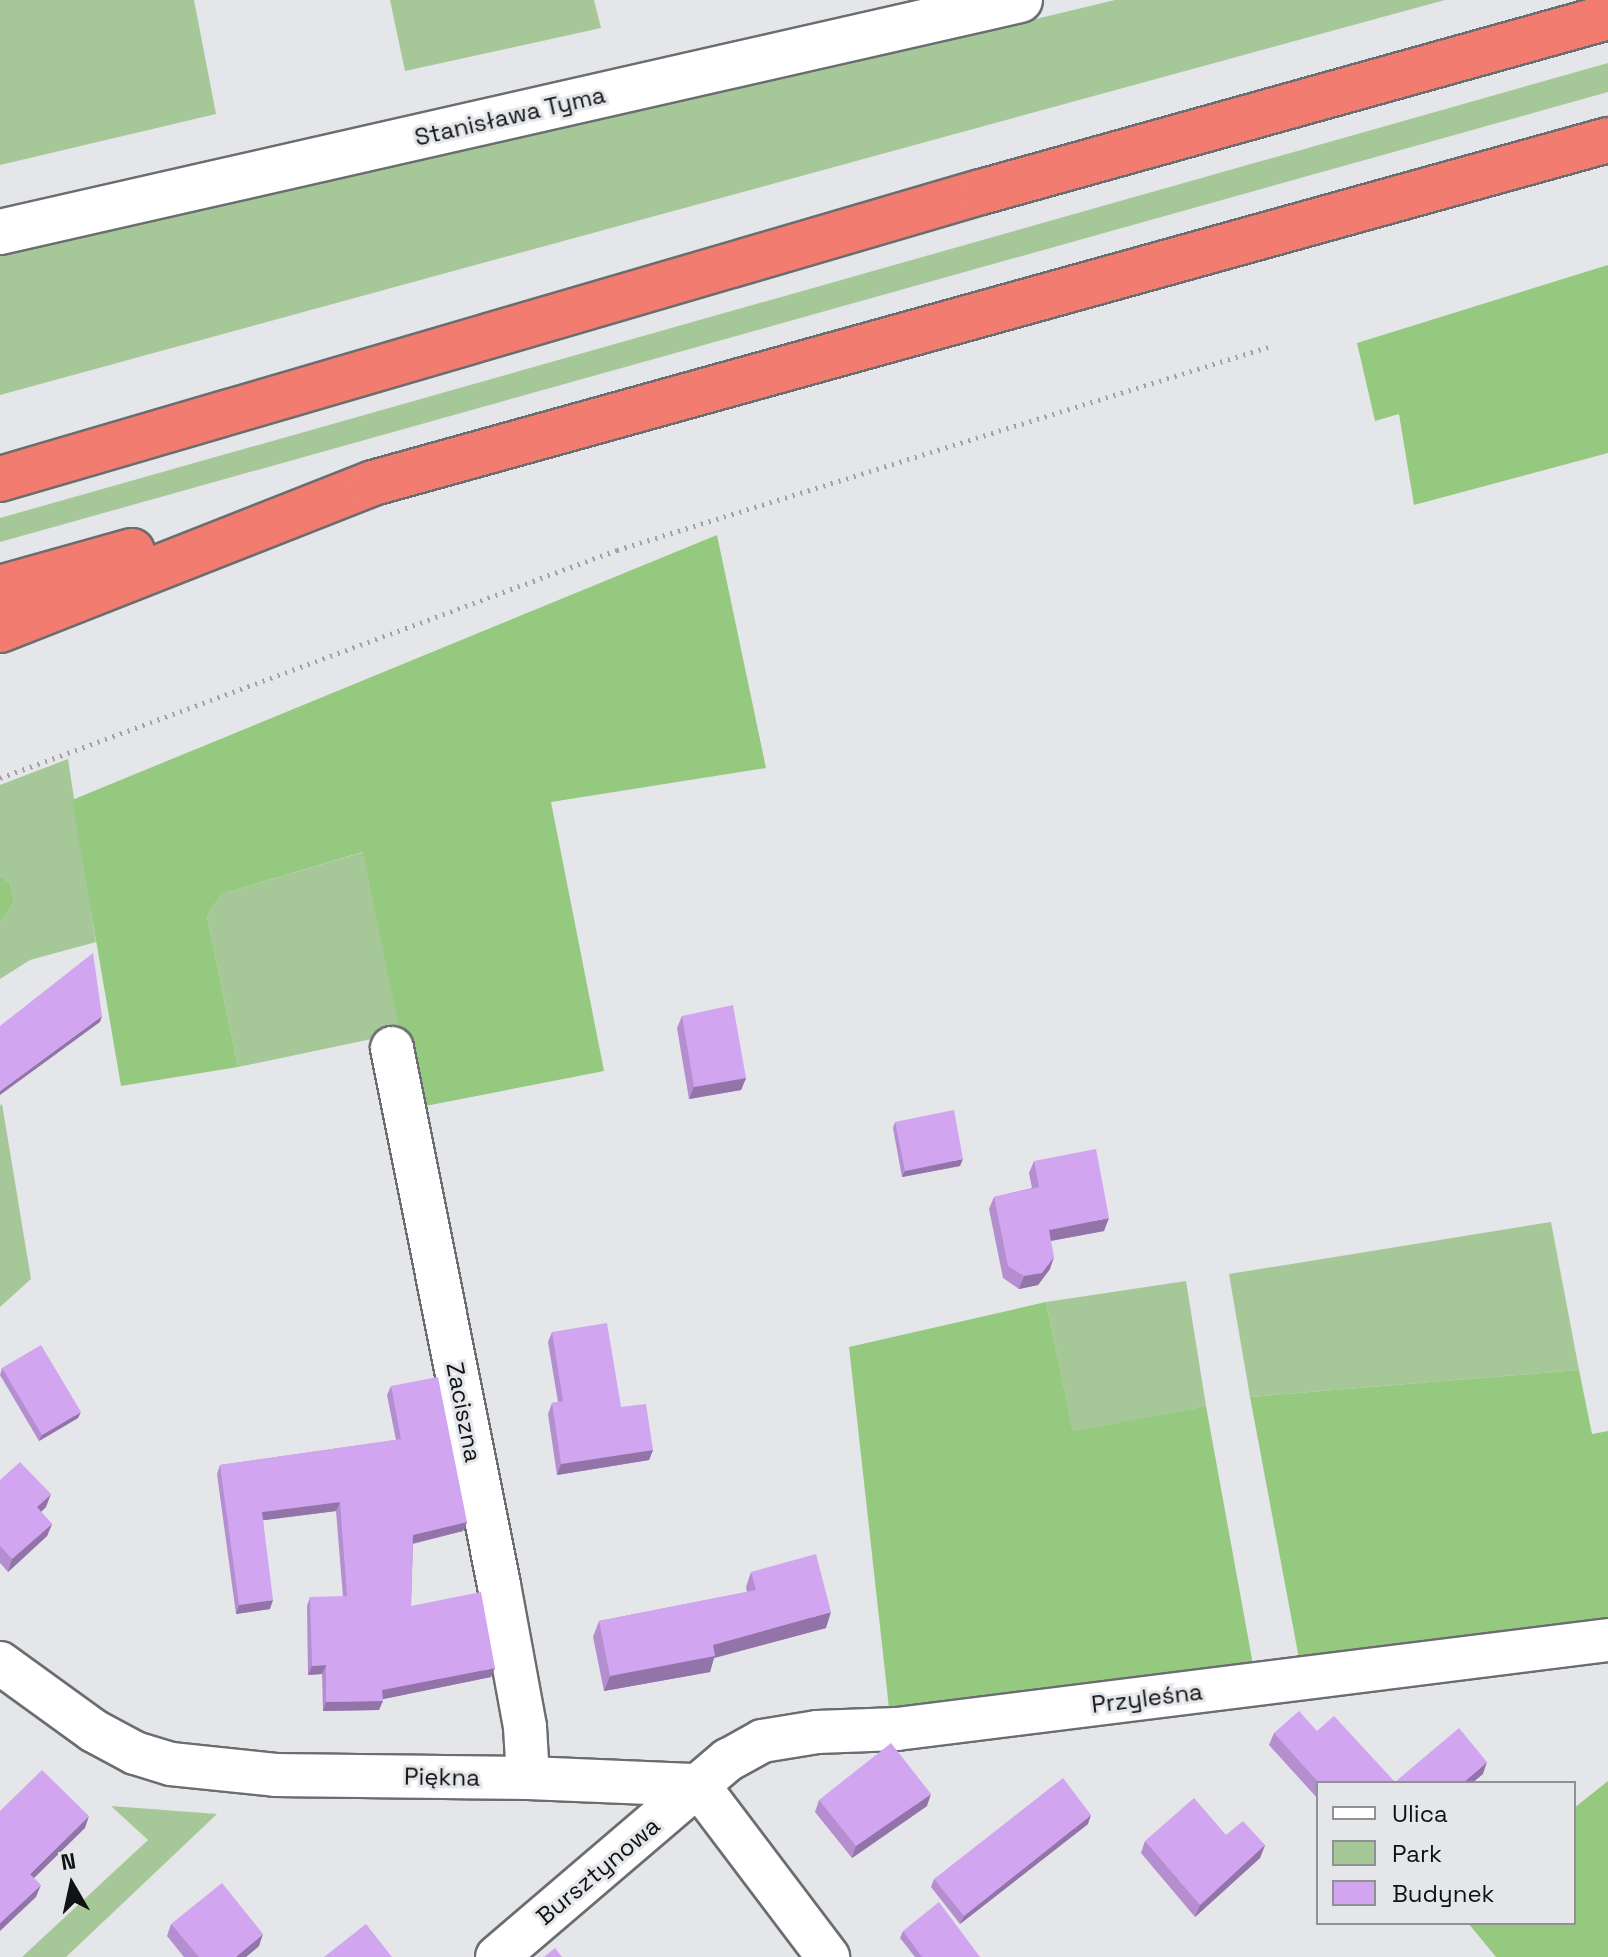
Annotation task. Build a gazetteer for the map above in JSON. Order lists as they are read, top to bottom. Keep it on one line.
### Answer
{"streets":{"street":["Stanisława Tyma","Zaciszna","Przyleśna","Piękna","Bursztynowa"]},"crossings":[["Zaciszna","Piękna"],["Przyleśna","Piękna"],["Przyleśna","Bursztynowa"],["Piękna","Bursztynowa"]],"legend":["Ulica","Park","Budynek"],"north":"top"}
